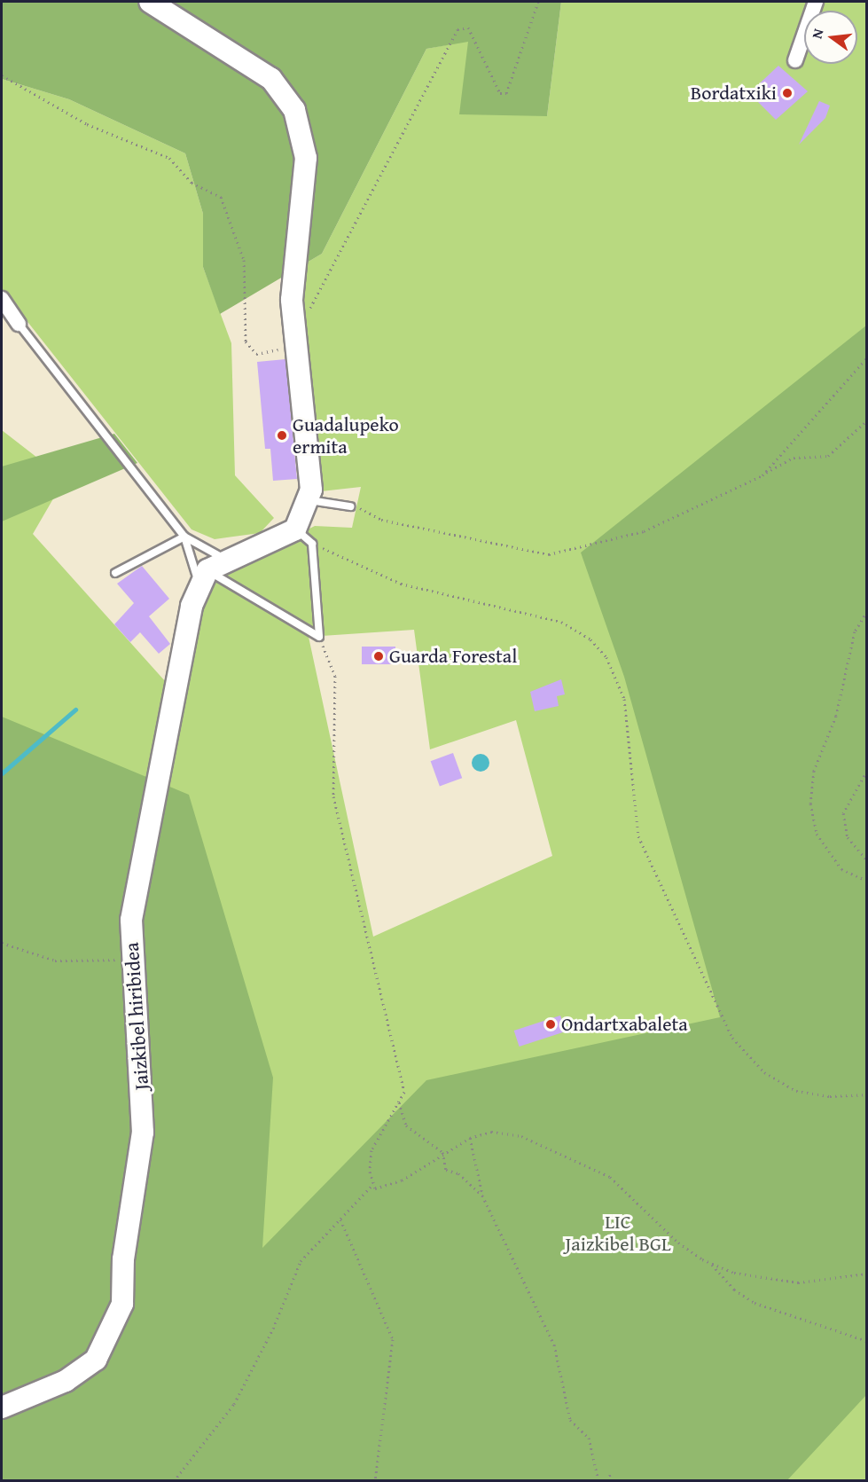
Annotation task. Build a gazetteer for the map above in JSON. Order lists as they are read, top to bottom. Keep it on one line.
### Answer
{"streets":{"street":["Jaizkibel hiribidea"]},"parks":["LIC Jaizkibel BGL"],"places":["Bordatxiki","Guadalupeko ermita","Guarda Forestal","Ondartxabaleta"],"north":"left"}
